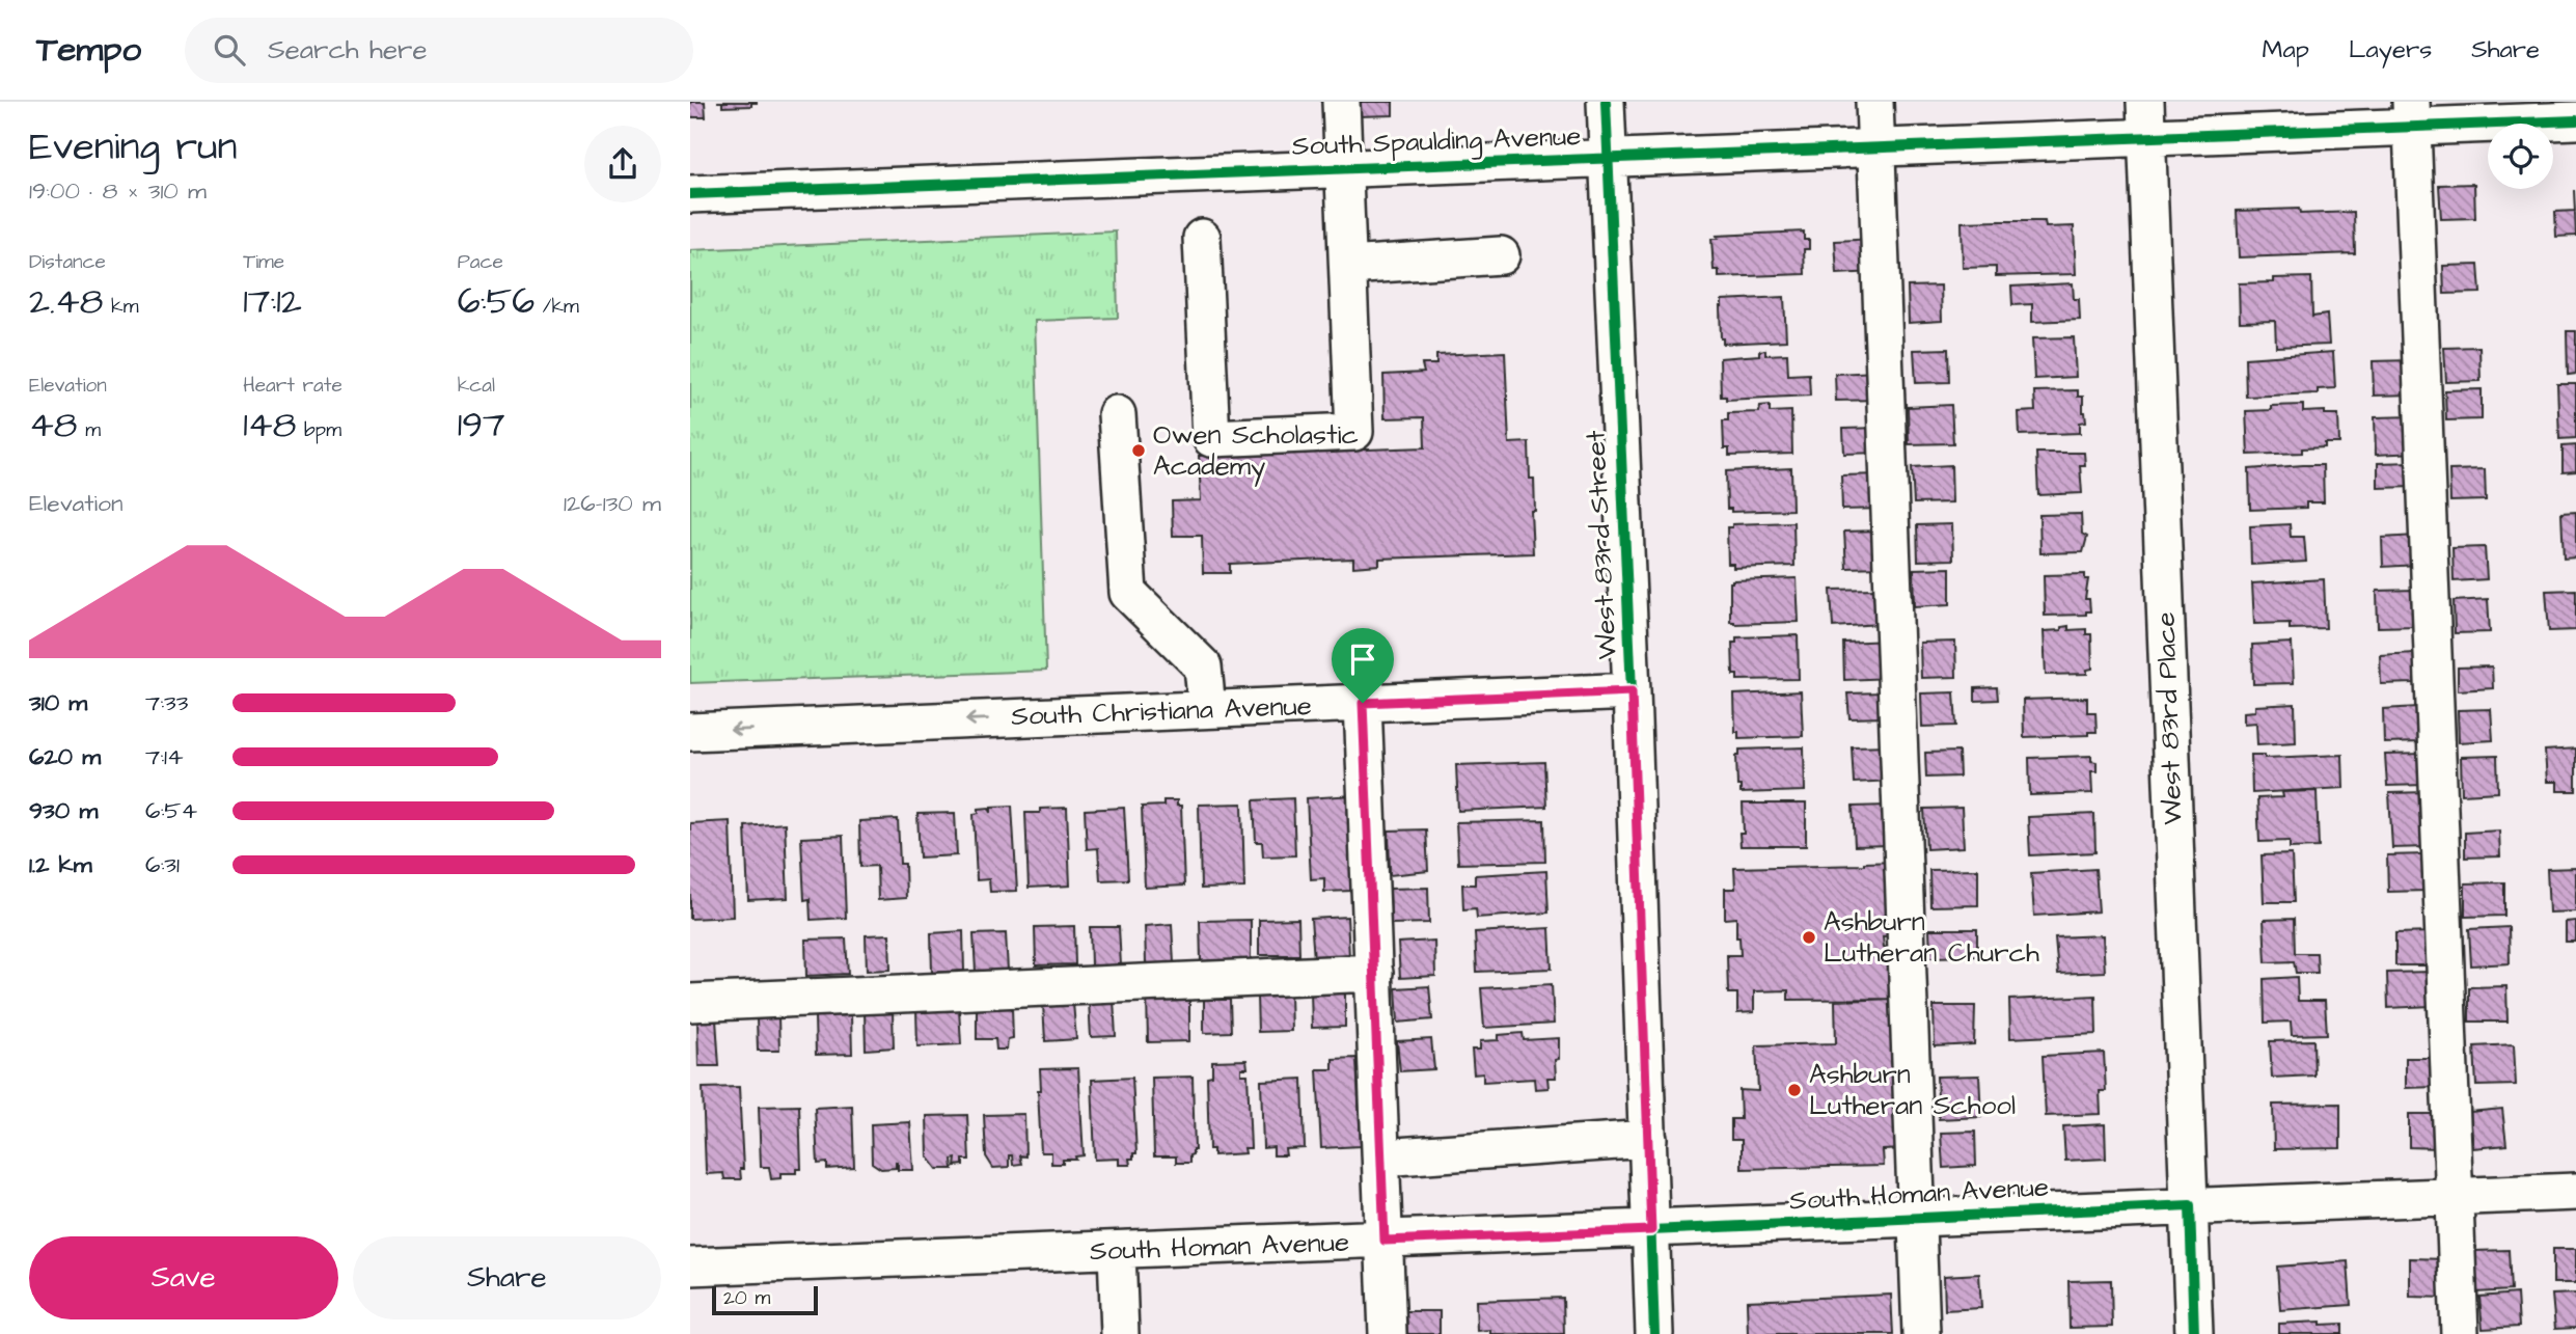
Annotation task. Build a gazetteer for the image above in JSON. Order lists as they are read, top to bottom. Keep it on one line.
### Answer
{"streets":{"street":["South Spaulding Avenue","West 83rd Street","South Christiana Avenue","West 83rd Place","South Homan Avenue"]},"crossings":[["South Spaulding Avenue","West 83rd Street"],["South Spaulding Avenue","West 83rd Place"],["West 83rd Street","South Christiana Avenue"],["West 83rd Street","South Homan Avenue"],["West 83rd Place","South Homan Avenue"]],"places":["Owen Scholastic Academy","Ashburn Lutheran Church","Ashburn Lutheran School"],"scale_bar":"20 m","page":{"header":"Tempo","search":"Search here","nav":["Map","Layers","Share"],"heading":["Evening run","19:00 · 8 × 310 m"],"stats":[["Distance","2.48 km"],["Time","17:12"],["Pace","6:56 /km"],["Elevation","48 m"],["Heart rate","148 bpm"],["kcal","197"]],"chart":["Elevation","126–130 m"],"list":[{"name":"310 m","note":"7:33"},{"name":"620 m","note":"7:14"},{"name":"930 m","note":"6:54"},{"name":"1.2 km","note":"6:31"}],"buttons":["Save","Share"],"scale":"20 m"}}
